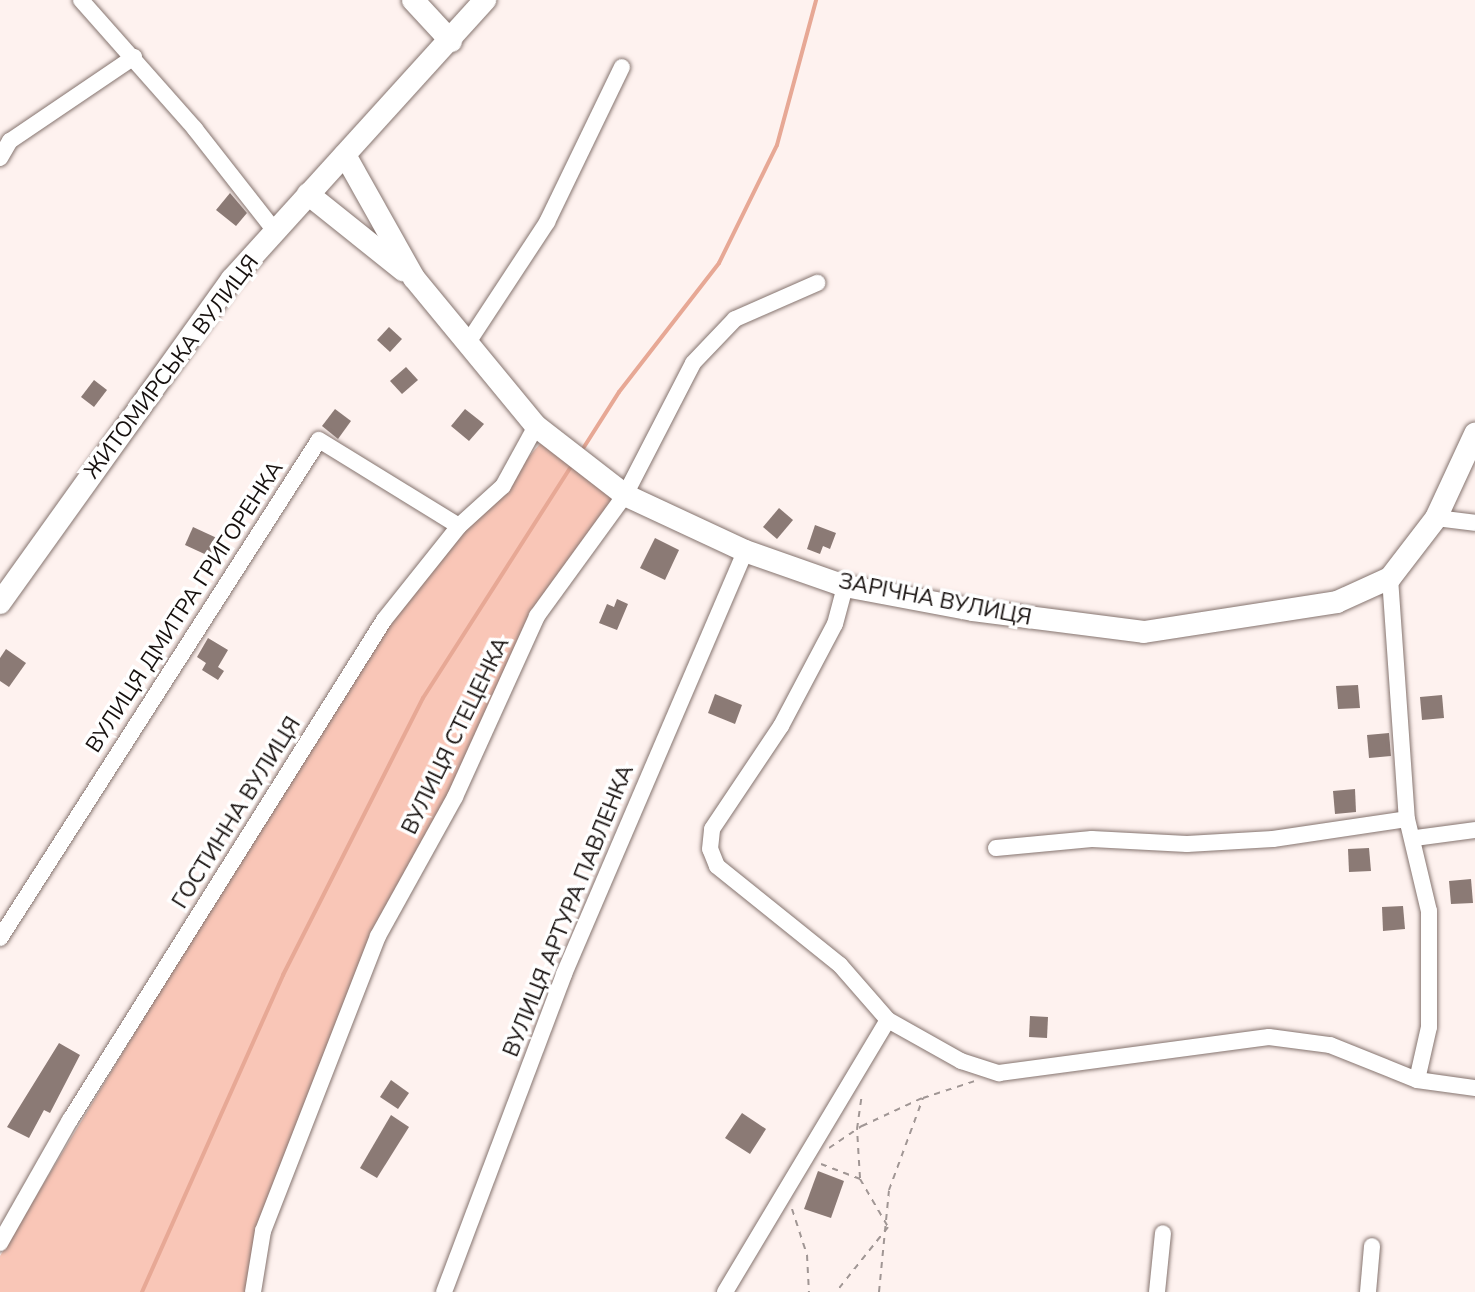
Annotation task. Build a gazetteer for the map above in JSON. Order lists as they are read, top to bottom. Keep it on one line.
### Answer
{"streets":{"street":["ЖИТОМИРСЬКА ВУЛИЦЯ","ЗАРІЧНА ВУЛИЦЯ","ВУЛИЦЯ ДМИТРА ГРИГОРЕНКА","ВУЛИЦЯ СТЕЦЕНКА","ГОСТИННА ВУЛИЦЯ","ВУЛИЦЯ АРТУРА ПАВЛЕНКА"]},"crossings":[["ЖИТОМИРСЬКА ВУЛИЦЯ","ЗАРІЧНА ВУЛИЦЯ"],["ЗАРІЧНА ВУЛИЦЯ","ВУЛИЦЯ СТЕЦЕНКА"],["ЗАРІЧНА ВУЛИЦЯ","ГОСТИННА ВУЛИЦЯ"],["ЗАРІЧНА ВУЛИЦЯ","ВУЛИЦЯ АРТУРА ПАВЛЕНКА"],["ВУЛИЦЯ ДМИТРА ГРИГОРЕНКА","ГОСТИННА ВУЛИЦЯ"]]}
